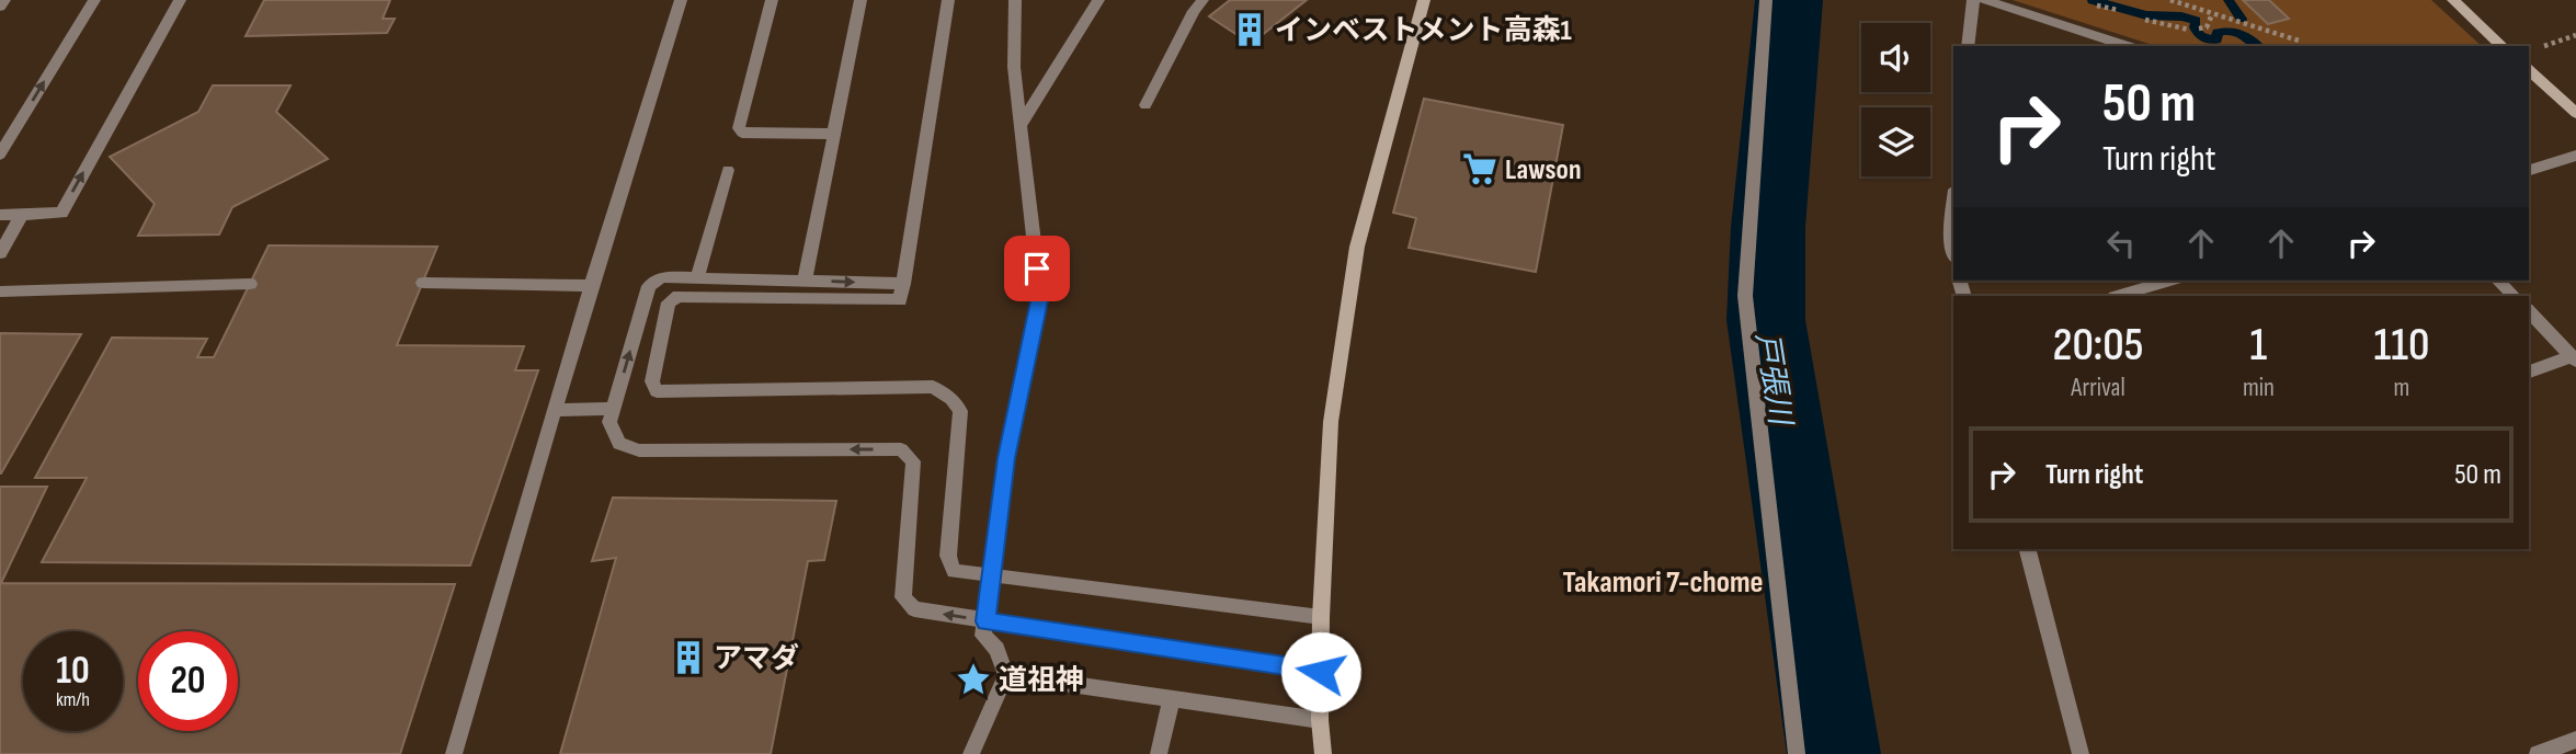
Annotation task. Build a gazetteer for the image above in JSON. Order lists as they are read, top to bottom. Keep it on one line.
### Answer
{"districts":["Takamori 7-chome"],"water":["戸張川"],"places":{"building":["インベストメント高森1","アマダ"],"supermarket":["Lawson"],"place":["道祖神"]},"page":{"turn":["50 m","Turn right"],"eta":["20:05","Arrival","1","min","110","m"],"list":[{"name":"Turn right","value":"50 m"}],"speed":"10 km/h","limit":"20"}}
